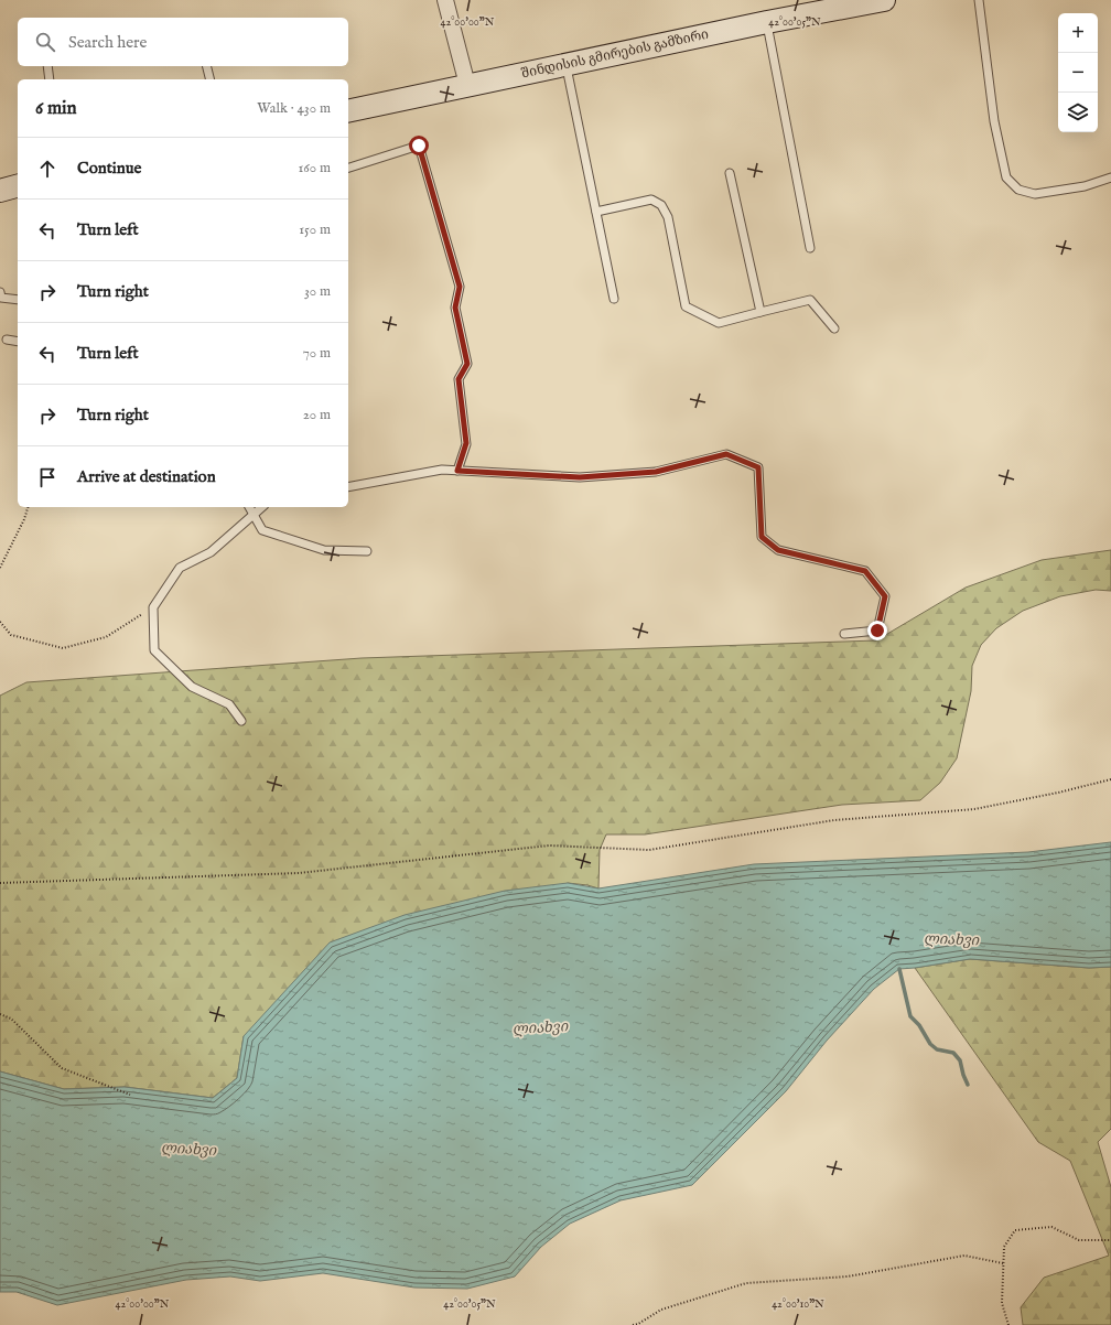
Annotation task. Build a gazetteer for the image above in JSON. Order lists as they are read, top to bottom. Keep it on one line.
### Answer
{"streets":{"main road":["შინდისის გმირების გამზირი"]},"water":["ლიახვი"],"page":{"map_buttons":["+","−"],"search":"Search here","heading":["6 min","Walk · 430 m"],"list":[["Continue","160 m"],["Turn left","150 m"],["Turn right","30 m"],["Turn left","70 m"],["Turn right","20 m"],"Arrive at destination"]},"coordinates":["42°00'00\"N","42°00'05\"N","42°00'10\"N"]}
